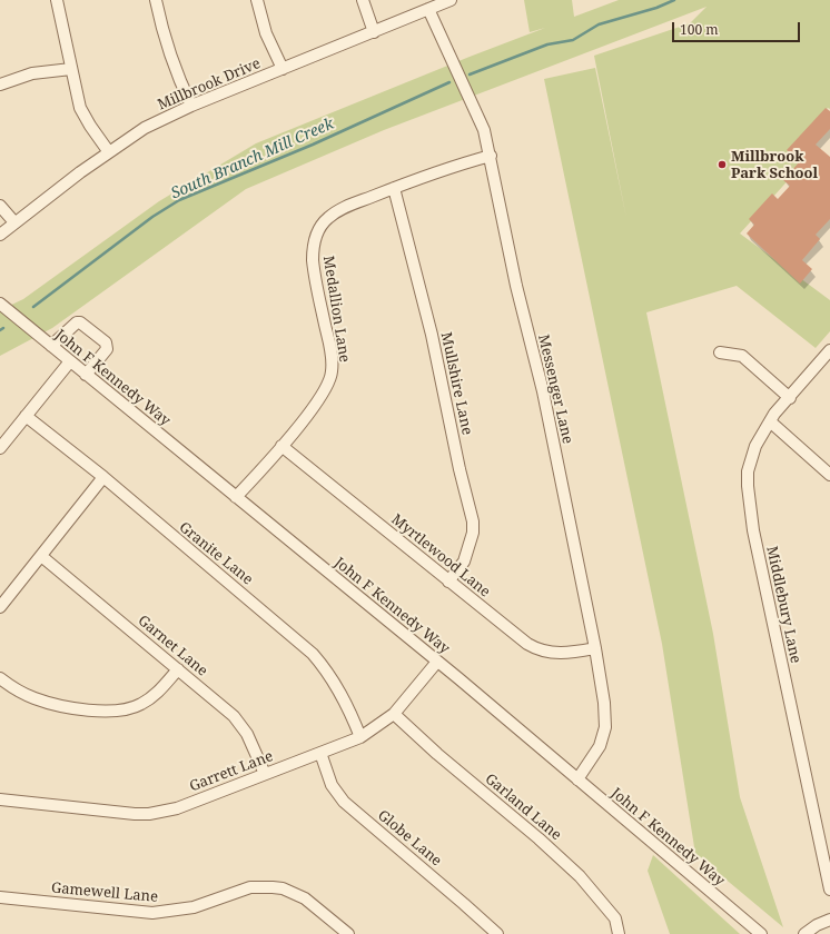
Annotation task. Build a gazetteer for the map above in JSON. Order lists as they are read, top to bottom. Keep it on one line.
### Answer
{"streets":{"street":["Millbrook Drive","Medallion Lane","John F Kennedy Way","Mullshire Lane","Messenger Lane","Granite Lane","Myrtlewood Lane","Middlebury Lane","Garnet Lane","Garrett Lane","Garland Lane","Globe Lane","Gamewell Lane"]},"crossings":[["Millbrook Drive","Messenger Lane"],["Medallion Lane","John F Kennedy Way"],["Medallion Lane","Mullshire Lane"],["Medallion Lane","Messenger Lane"],["Medallion Lane","Myrtlewood Lane"],["John F Kennedy Way","Messenger Lane"],["John F Kennedy Way","Garrett Lane"],["Mullshire Lane","Myrtlewood Lane"],["Messenger Lane","Myrtlewood Lane"],["Granite Lane","Garrett Lane"],["Garnet Lane","Garrett Lane"],["Garrett Lane","Garland Lane"],["Garrett Lane","Globe Lane"]],"water":["South Branch Mill Creek"],"places":["Millbrook Park School"],"scale_bar":"100 m"}
